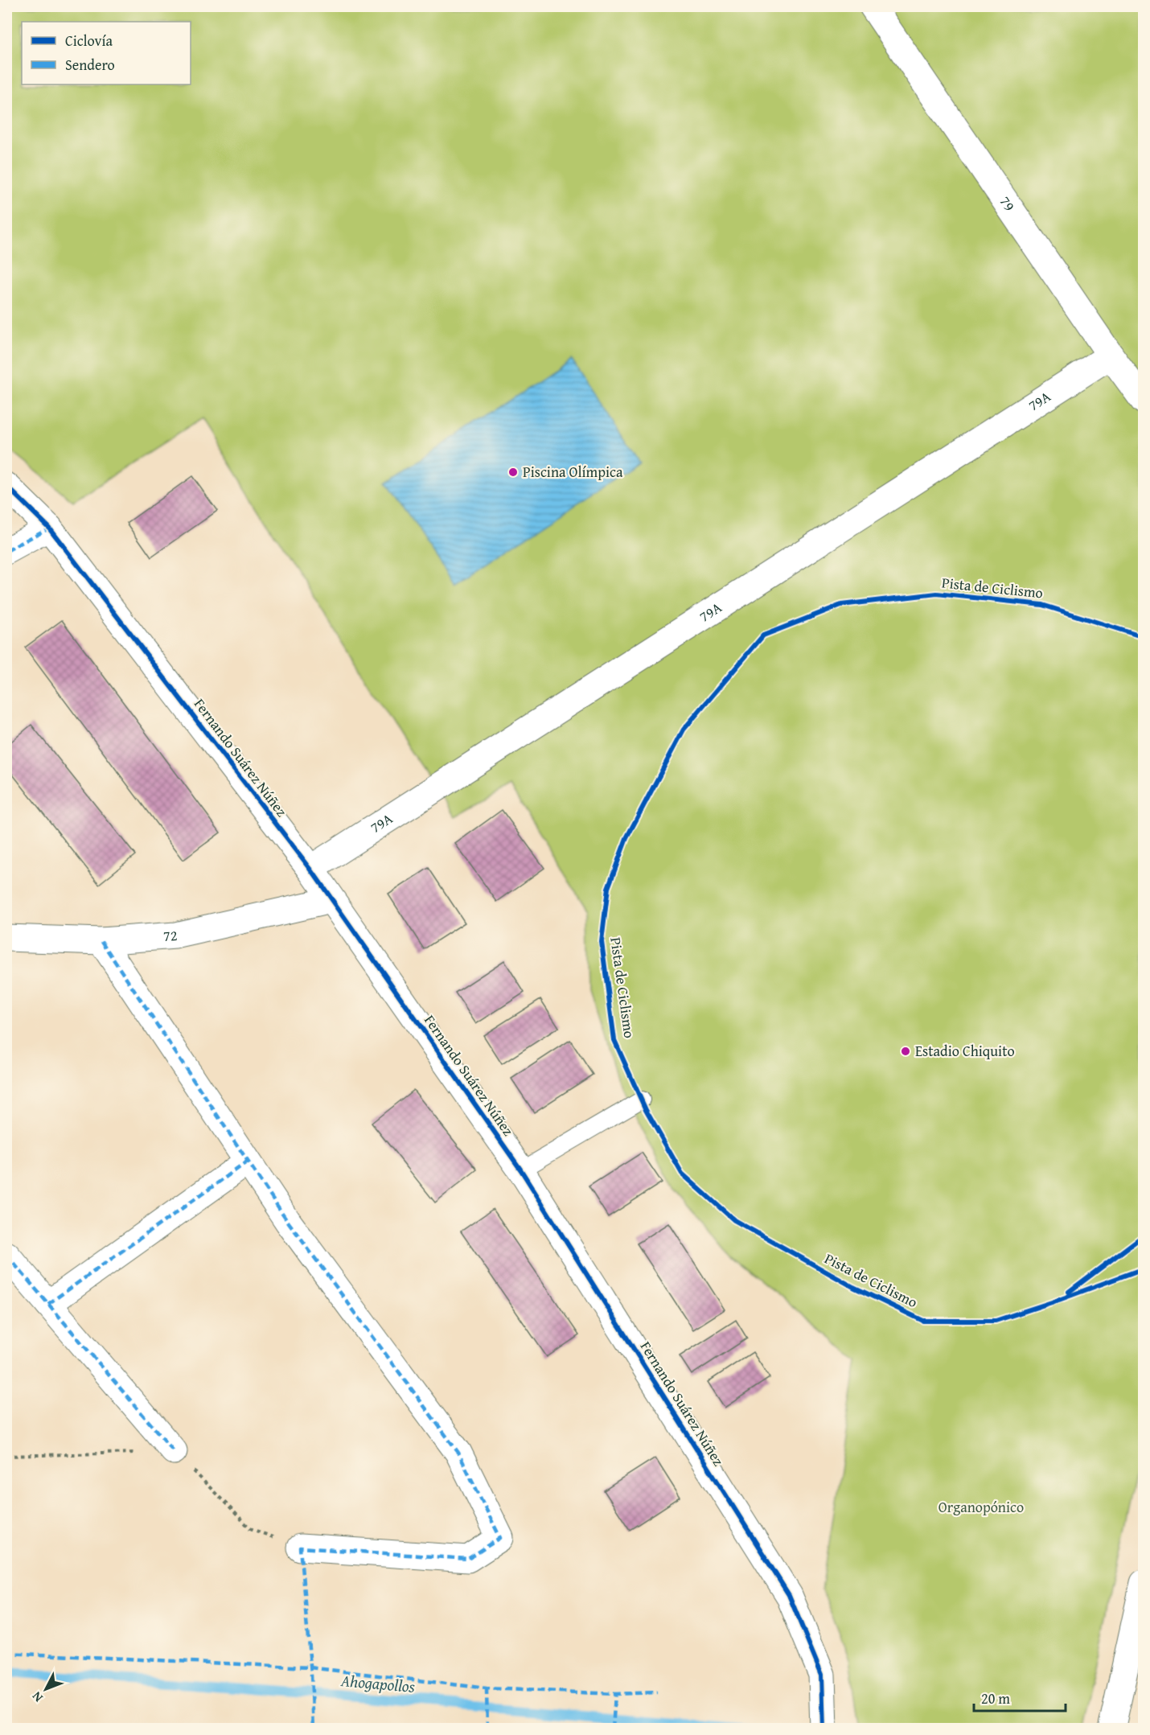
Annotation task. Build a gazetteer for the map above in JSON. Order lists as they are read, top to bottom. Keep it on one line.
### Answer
{"streets":{"street":["79","79A","Fernando Suárez Núñez","72"],"cycle path":["Pista de Ciclismo"]},"crossings":[["79","79A"],["79A","Fernando Suárez Núñez"],["Fernando Suárez Núñez","72"]],"water":["Ahogapollos"],"parks":["Organopónico"],"places":["Piscina Olímpica","Estadio Chiquito"],"legend":["Ciclovía","Sendero"],"scale_bar":"20 m","north":"bottom left"}
